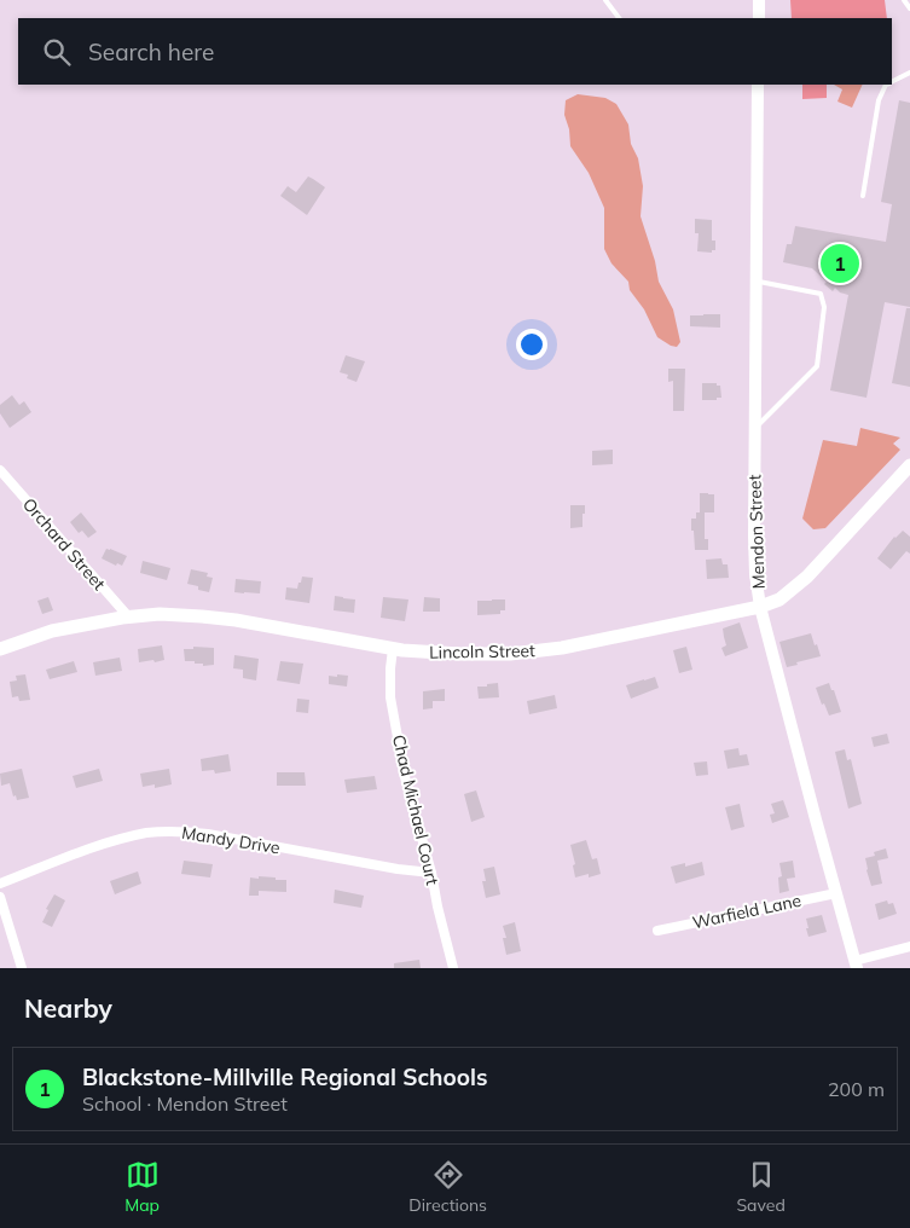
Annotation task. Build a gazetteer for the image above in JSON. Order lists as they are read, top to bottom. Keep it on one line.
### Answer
{"streets":{"main road":["Lincoln Street"],"street":["Mendon Street","Orchard Street","Chad Michael Court","Mandy Drive","Warfield Lane"]},"crossings":[["Mendon Street","Lincoln Street"],["Mendon Street","Warfield Lane"],["Orchard Street","Lincoln Street"],["Lincoln Street","Chad Michael Court"],["Chad Michael Court","Mandy Drive"]],"page":{"search":"Search here","pins":"1","heading":"Nearby","list":[{"mark":"1","name":"Blackstone-Millville Regional Schools","note":"School · Mendon Street","value":"200 m"}],"nav":["Map","Directions","Saved"]}}
